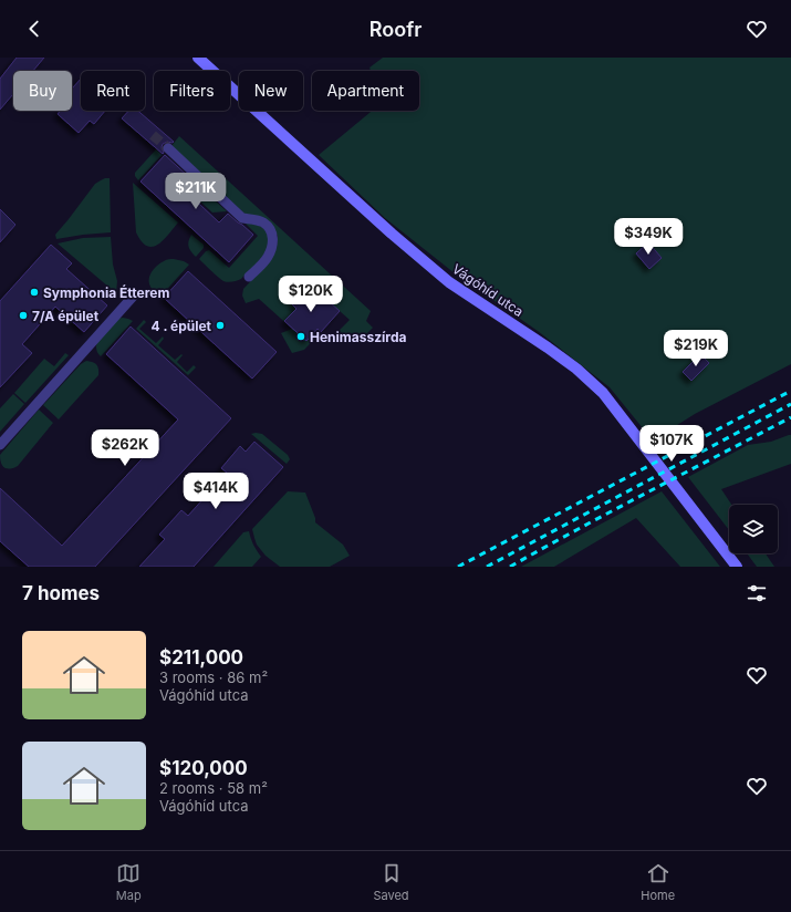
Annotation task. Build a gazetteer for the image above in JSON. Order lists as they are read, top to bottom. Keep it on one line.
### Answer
{"streets":{"main road":["Vágóhíd utca"]},"places":["Symphonia Étterem","7/A épület","4 . épület","Henimasszírda"],"page":{"header":"Roofr","chip":["Buy","Rent","Filters","New","Apartment"],"price":["$211K","$349K","$120K","$219K","$107K","$262K","$414K"],"heading":"7 homes","list":[{"name":"$211,000","note":"3 rooms · 86 m² · Vágóhíd utca"},{"name":"$120,000","note":"2 rooms · 58 m² · Vágóhíd utca"}],"tabs":["Map","Saved","Home"]}}
